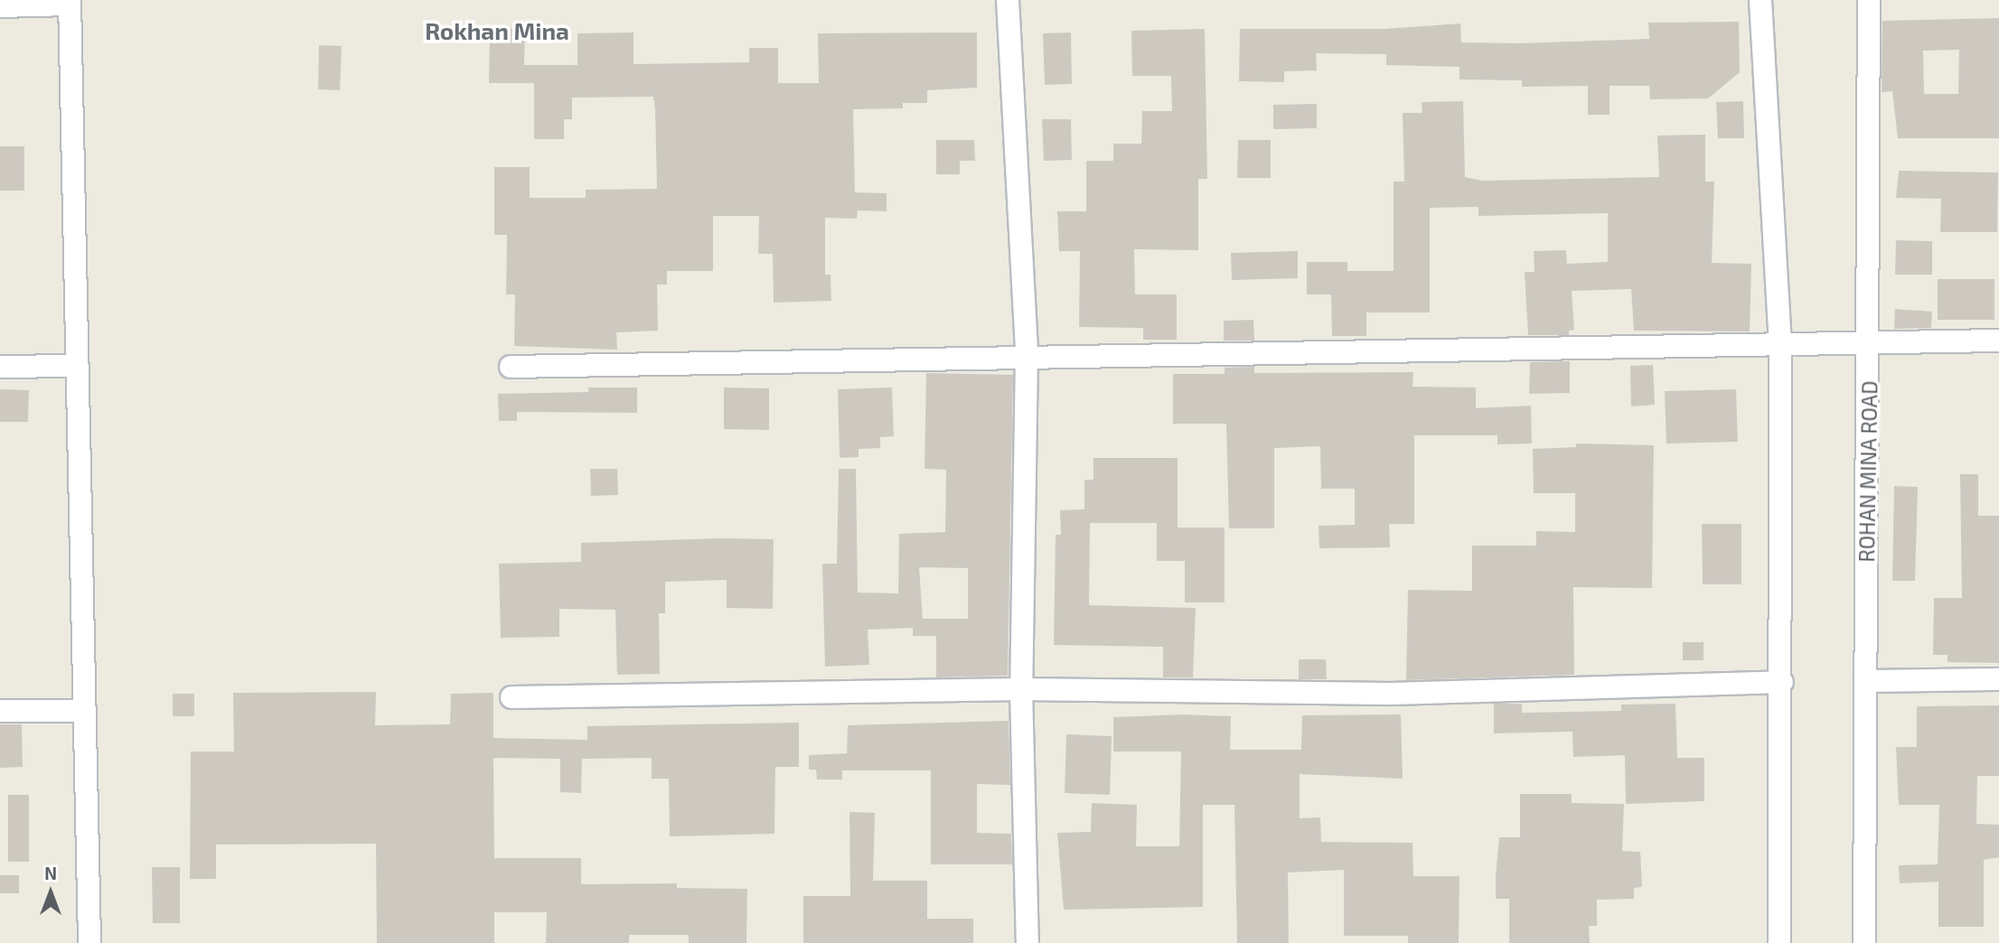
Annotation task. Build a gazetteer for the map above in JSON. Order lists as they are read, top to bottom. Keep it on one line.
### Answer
{"streets":{"street":["ROHAN MINA ROAD"]},"districts":["Rokhan Mina"],"north":"top"}
